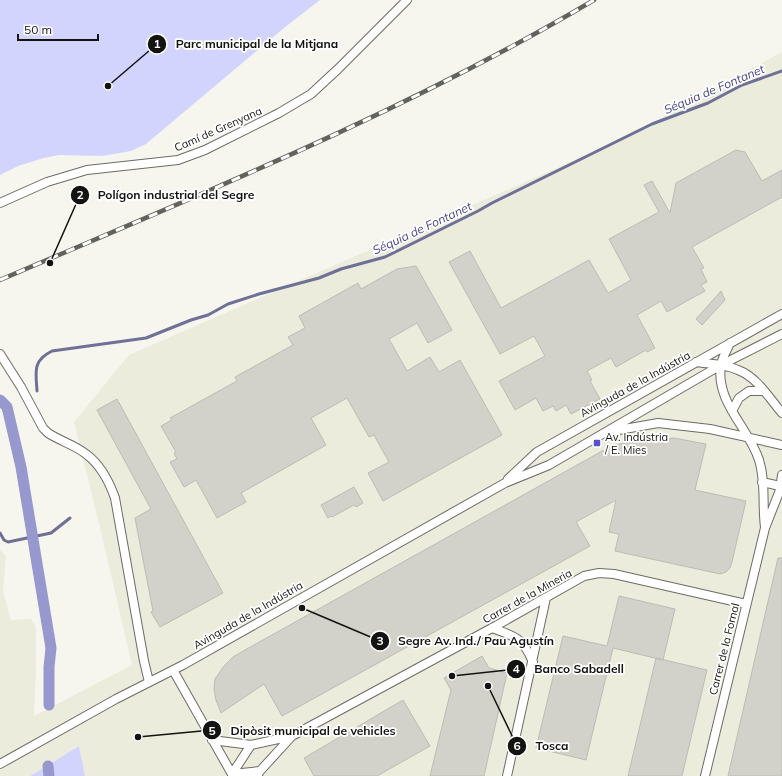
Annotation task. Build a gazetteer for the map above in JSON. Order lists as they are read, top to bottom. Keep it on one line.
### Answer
{"streets":{"street":["Camí de Grenyana","Avinguda de la Indústria","Carrer de la Mineria","Carrer de la Fornal"]},"crossings":[["Avinguda de la Indústria","Carrer de la Fornal"],["Carrer de la Mineria","Carrer de la Fornal"]],"water":["Séquia de Fontanet"],"places":{"other":["Parc municipal de la Mitjana","Polígon industrial del Segre","Segre Av. Ind./ Pau Agustín","Banco Sabadell","Tosca","Dipòsit municipal de vehicles"],"transit":["Av. Indústria / E. Mies"]},"scale_bar":"50 m"}
